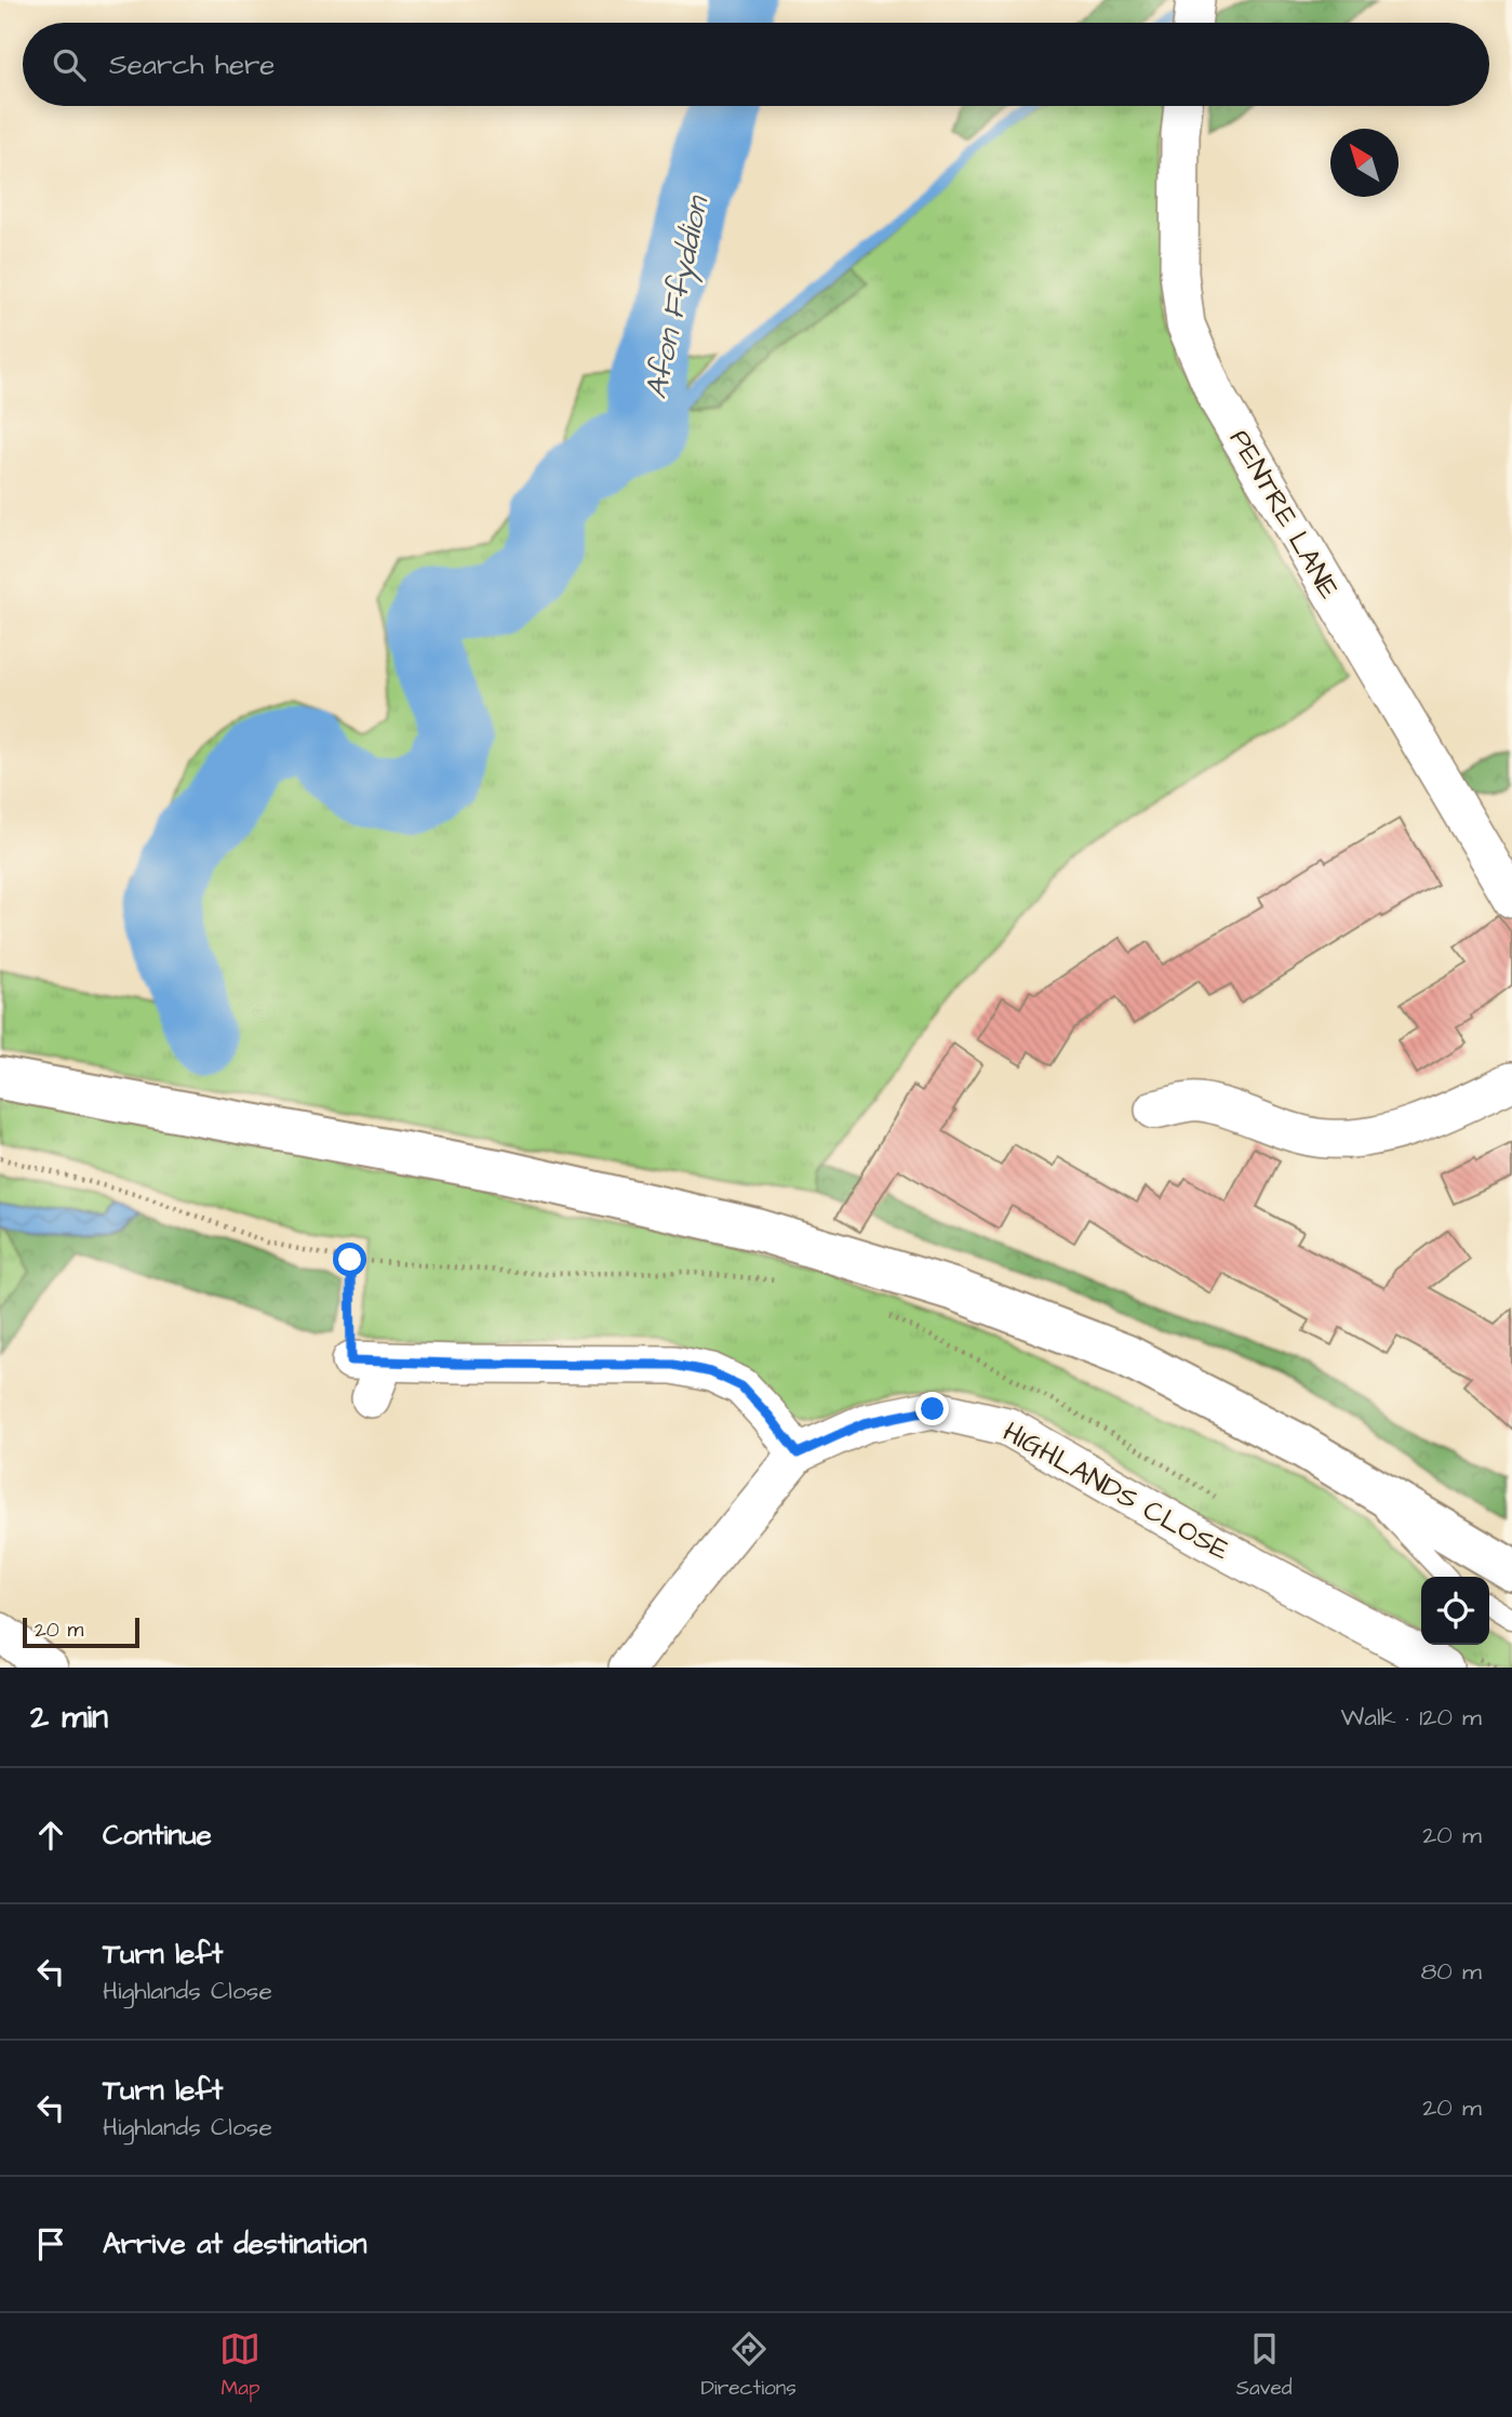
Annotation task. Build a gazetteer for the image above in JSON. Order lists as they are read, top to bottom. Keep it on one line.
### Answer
{"streets":{"street":["PENTRE LANE","HIGHLANDS CLOSE"]},"water":["Afon Ffyddion"],"scale_bar":"20 m","north":"top left","page":{"search":"Search here","scale":"20 m","heading":["2 min","Walk · 120 m"],"list":[["Continue","20 m"],["Turn left","Highlands Close","80 m"],["Turn left","Highlands Close","20 m"],"Arrive at destination"],"nav":["Map","Directions","Saved"]}}
